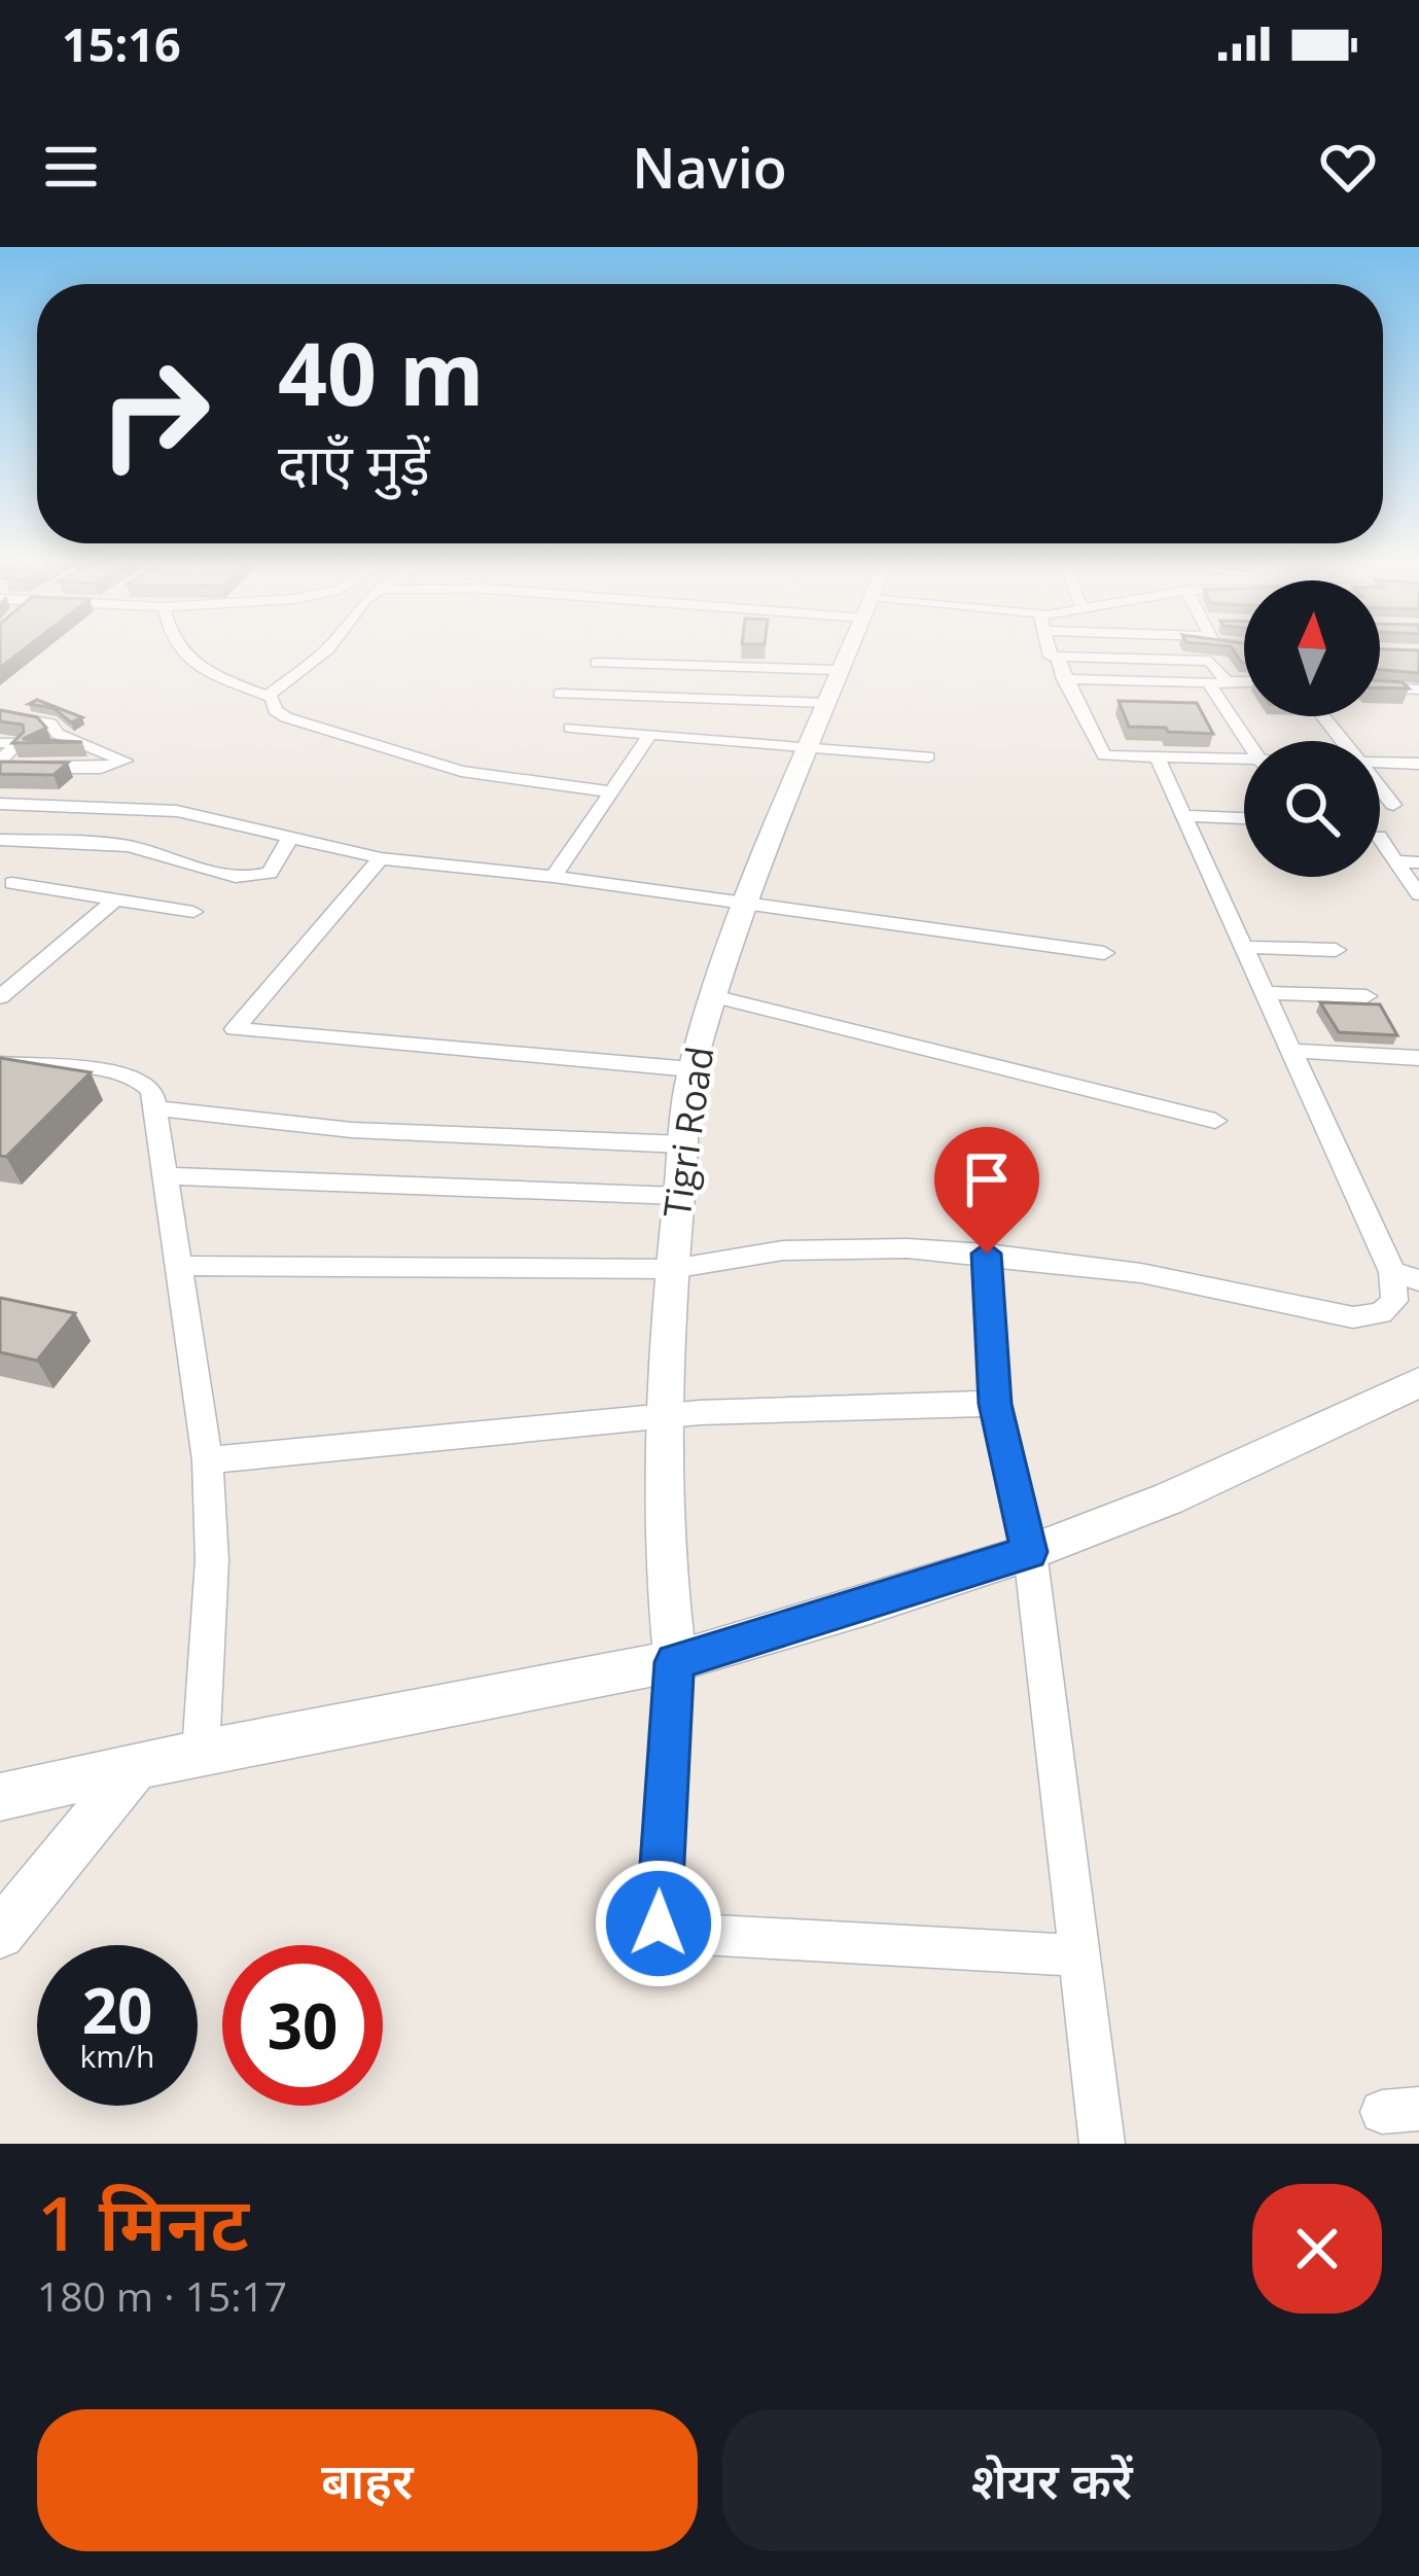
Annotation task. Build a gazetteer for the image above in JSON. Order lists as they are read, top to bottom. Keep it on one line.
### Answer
{"streets":{"street":["Tigri Road"]},"north":"top","page":{"status":"15:16","header":"Navio","turn":["40 m","दाएँ मुड़ें"],"speed":"20 km/h","limit":"30","heading":["1 मिनट","180 m · 15:17"],"buttons":["बाहर","शेयर करें"]}}
